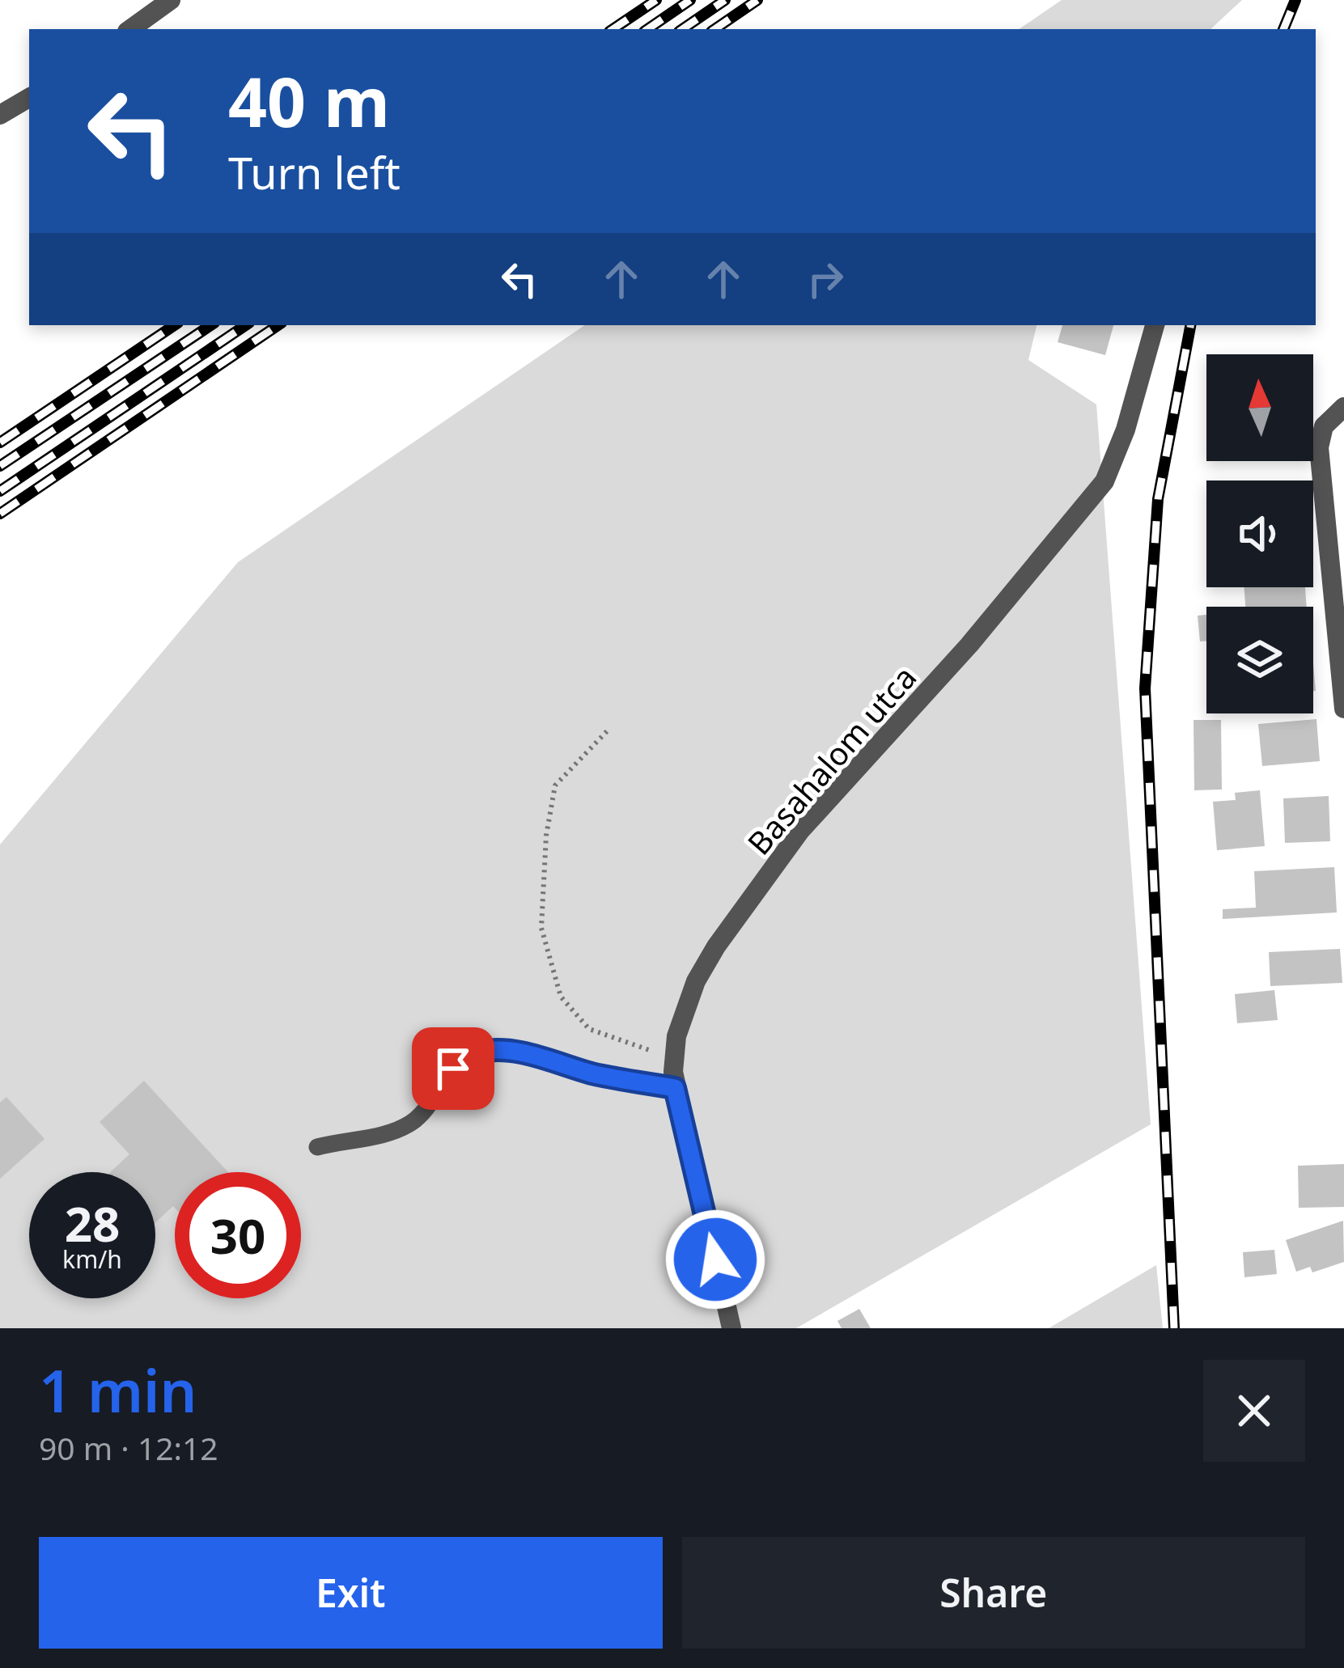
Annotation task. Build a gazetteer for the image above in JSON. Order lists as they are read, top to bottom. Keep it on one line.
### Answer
{"streets":{"street":["Basahalom utca"]},"north":"top","page":{"turn":["40 m","Turn left"],"speed":"28 km/h","limit":"30","heading":["1 min","90 m · 12:12"],"buttons":["Exit","Share"]}}
